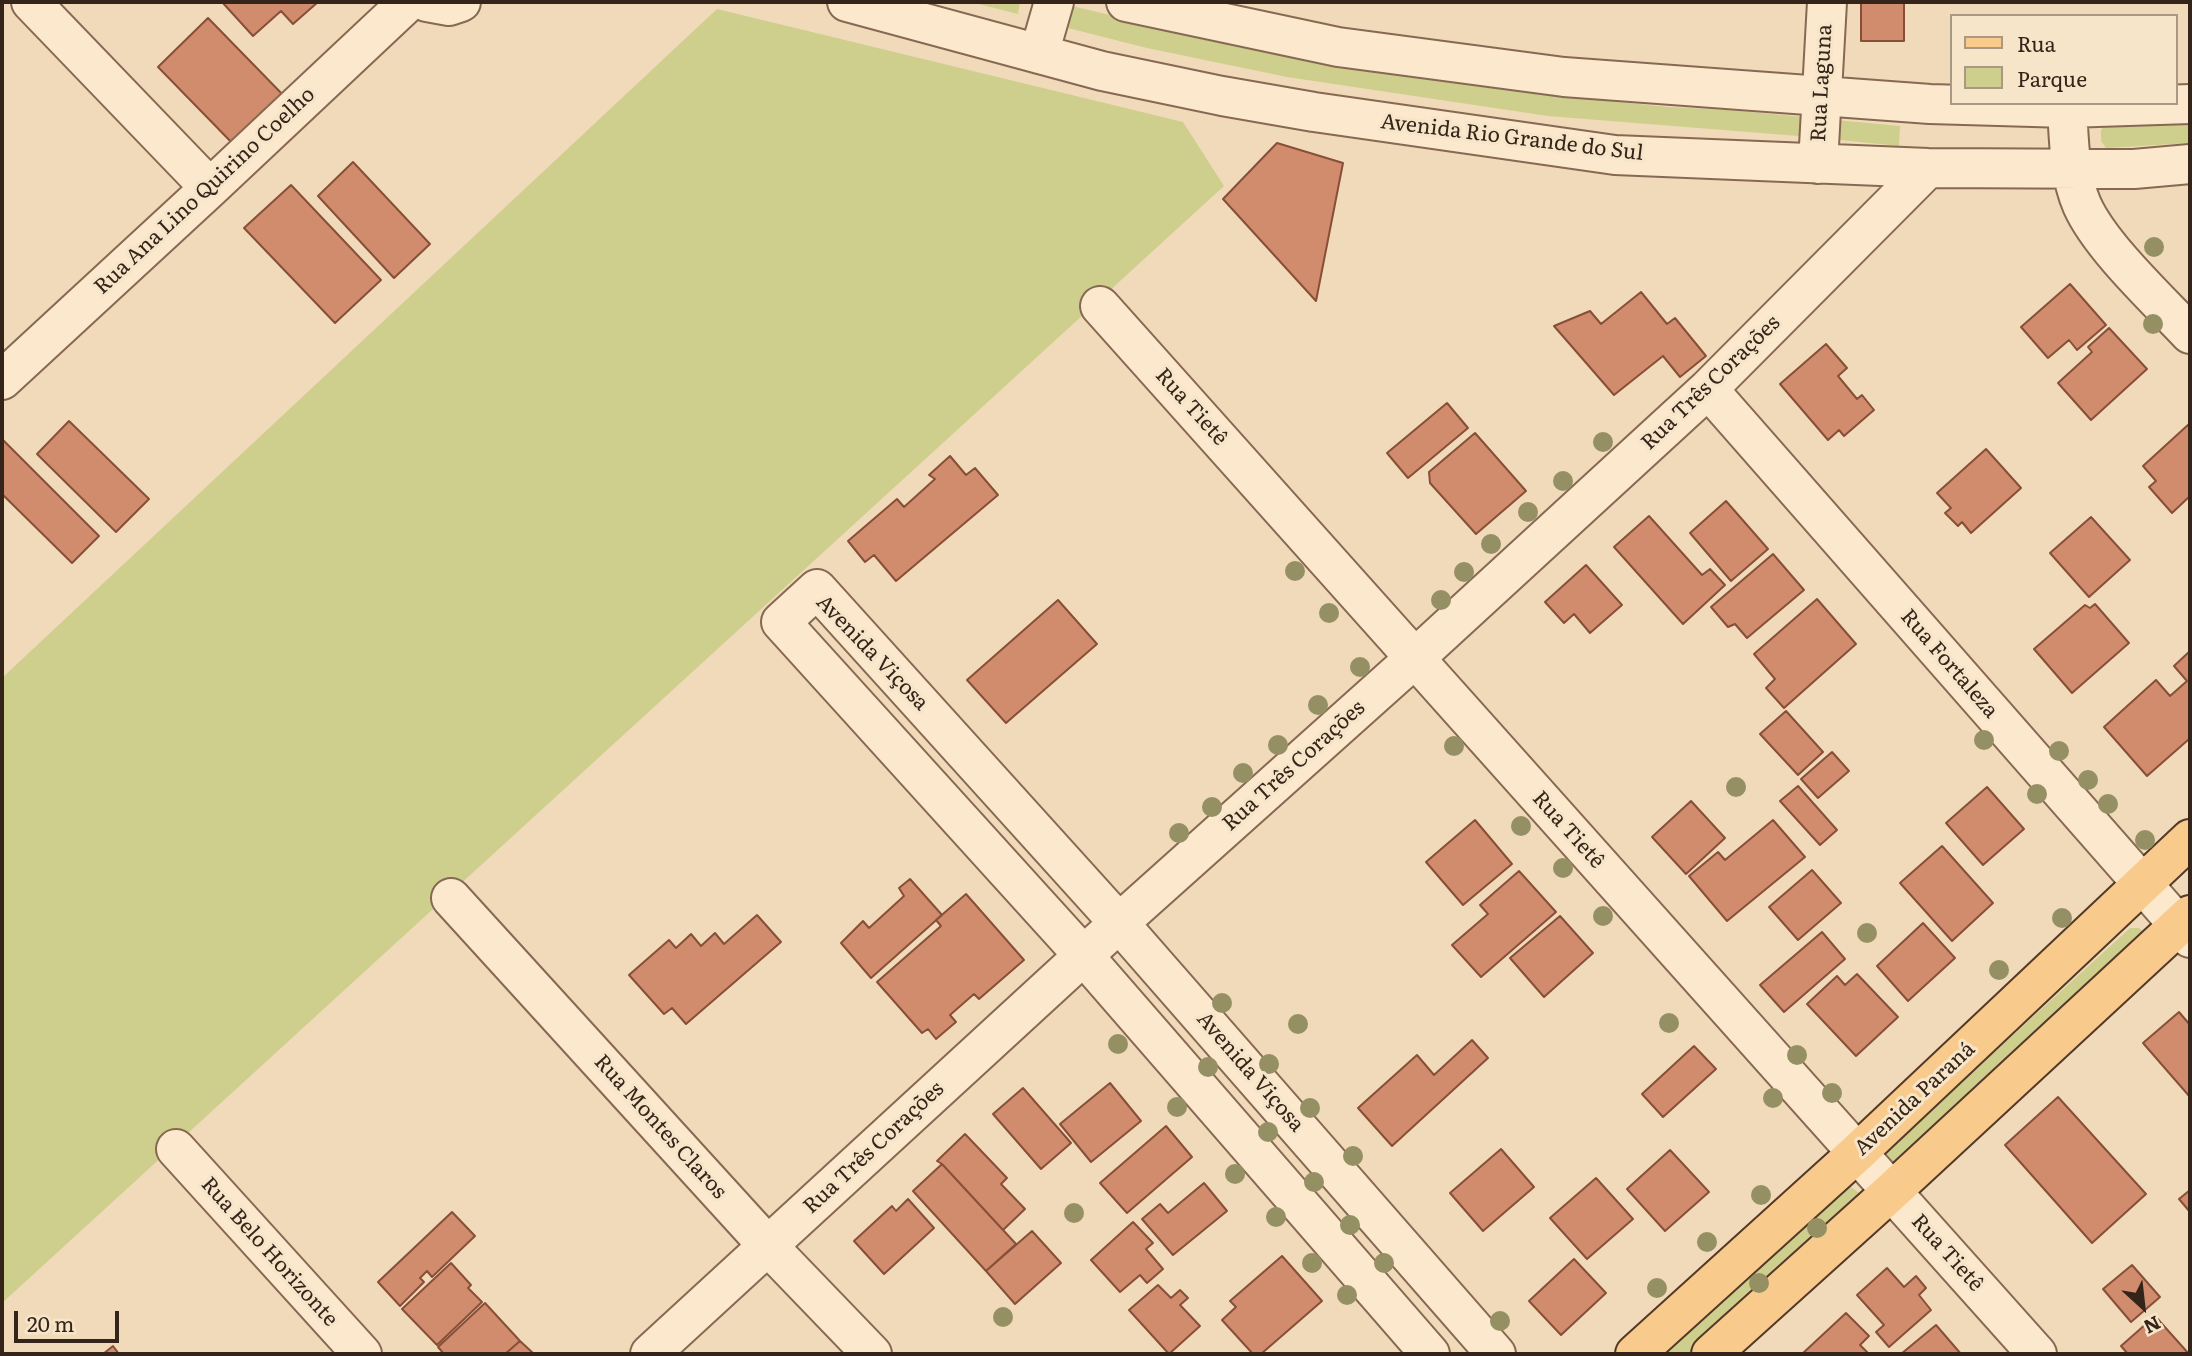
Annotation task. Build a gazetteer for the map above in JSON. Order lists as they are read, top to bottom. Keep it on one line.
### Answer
{"streets":{"main road":["Avenida Paraná"],"street":["Rua Laguna","Avenida Rio Grande do Sul","Rua Ana Lino Quirino Coelho","Rua Três Corações","Rua Tietê","Avenida Viçosa","Rua Fortaleza","Rua Montes Claros","Rua Belo Horizonte"]},"crossings":[["Rua Laguna","Avenida Rio Grande do Sul"],["Avenida Rio Grande do Sul","Rua Três Corações"],["Rua Três Corações","Rua Tietê"],["Rua Três Corações","Avenida Viçosa"],["Rua Três Corações","Rua Fortaleza"],["Rua Três Corações","Rua Montes Claros"],["Rua Tietê","Avenida Paraná"],["Rua Fortaleza","Avenida Paraná"]],"legend":["Rua","Parque"],"scale_bar":"20 m","north":"bottom right"}
